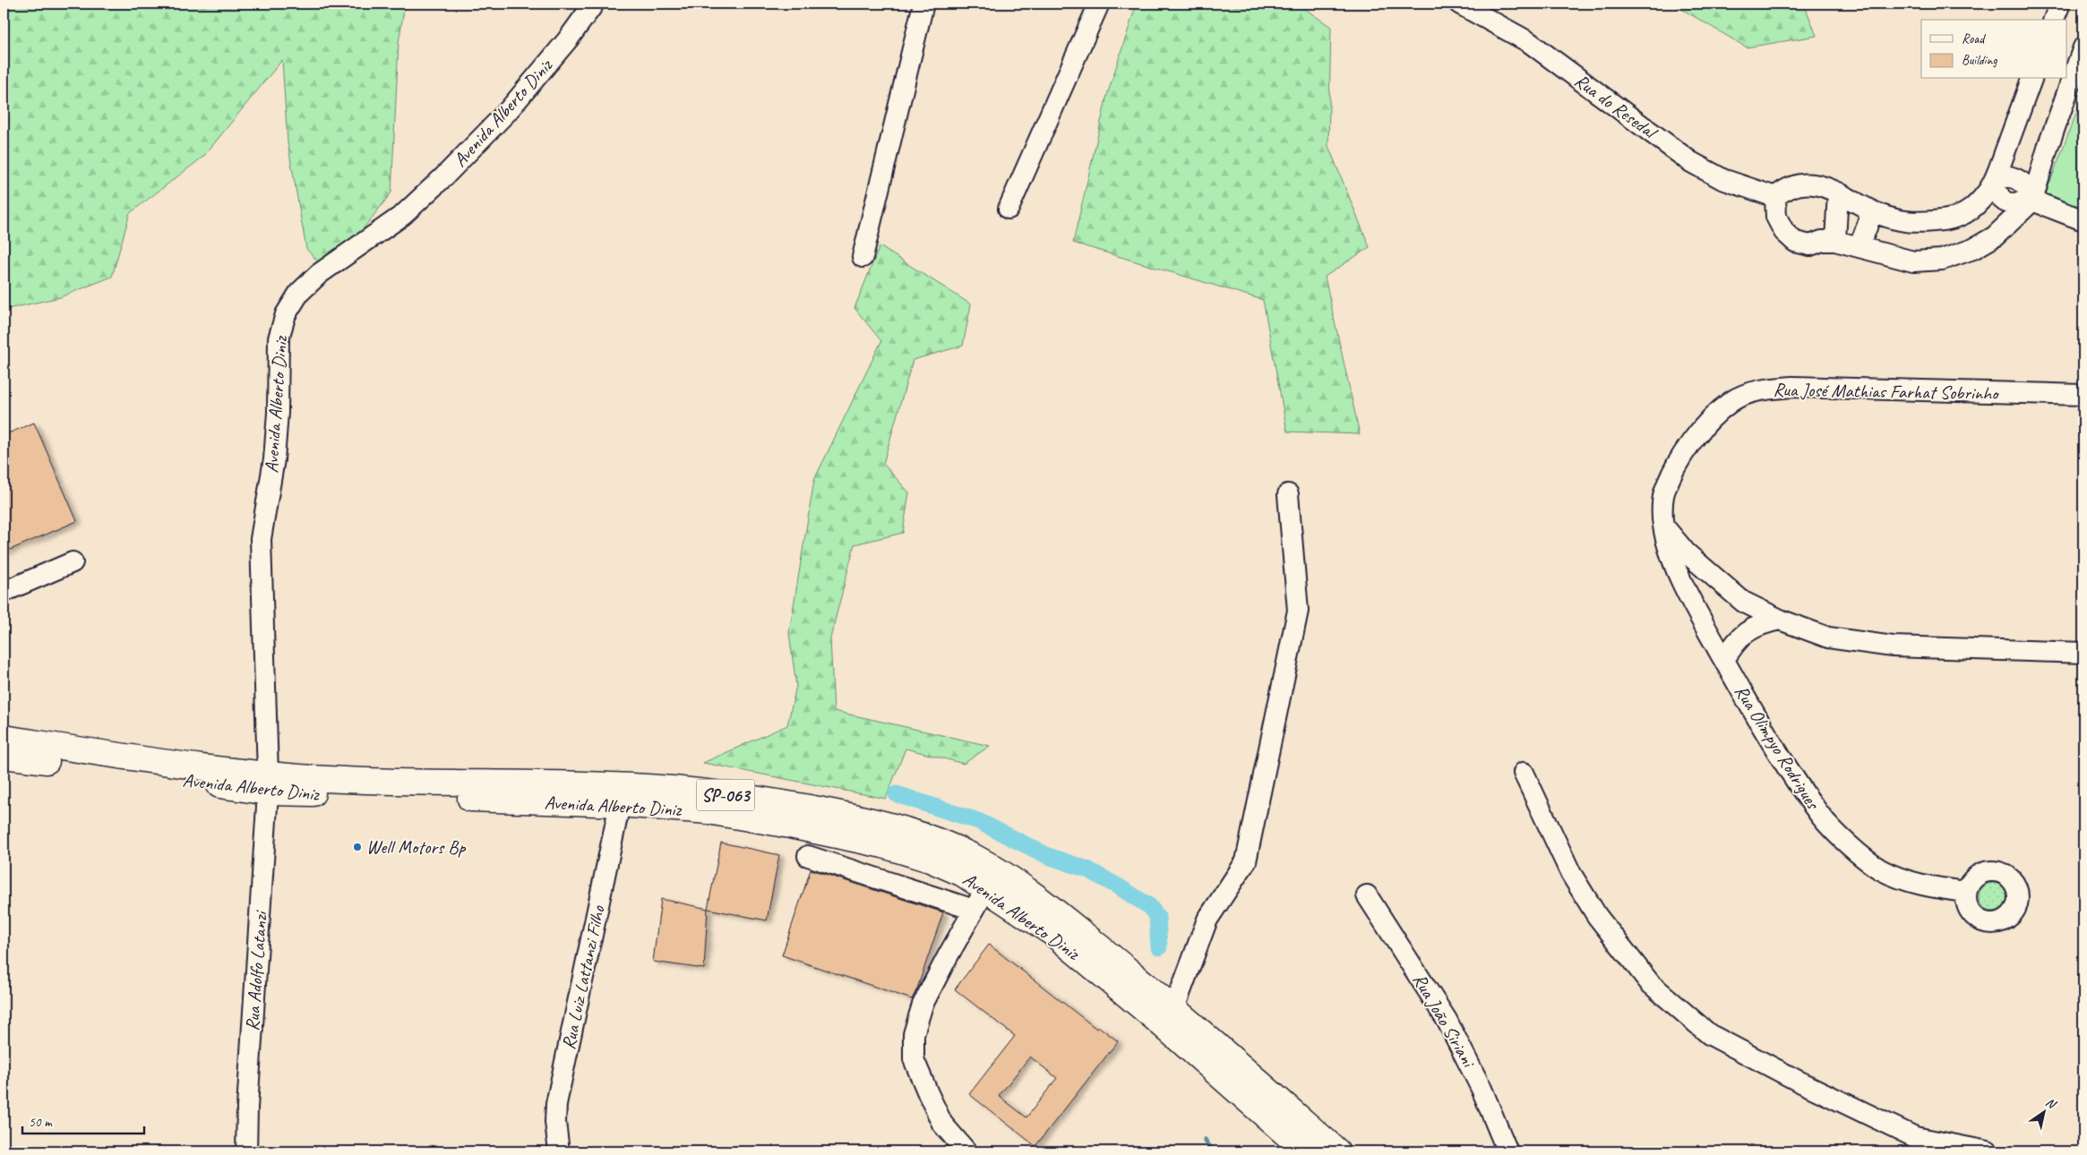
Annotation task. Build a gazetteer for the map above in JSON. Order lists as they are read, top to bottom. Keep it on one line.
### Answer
{"streets":{"main road":["Avenida Alberto Diniz","SP-063"],"street":["Rua do Resedal","Rua José Mathias Farhat Sobrinho","Rua Olimpyo Rodrigues","Rua Adolfo Latanzi","Rua Luiz Lattanzi Filho","Rua João Siriani"]},"crossings":[["Avenida Alberto Diniz","Rua Adolfo Latanzi"],["Avenida Alberto Diniz","Rua Luiz Lattanzi Filho"],["Rua José Mathias Farhat Sobrinho","Rua Olimpyo Rodrigues"]],"places":["Well Motors Bp"],"legend":["Road","Building"],"scale_bar":"50 m","north":"top right"}
